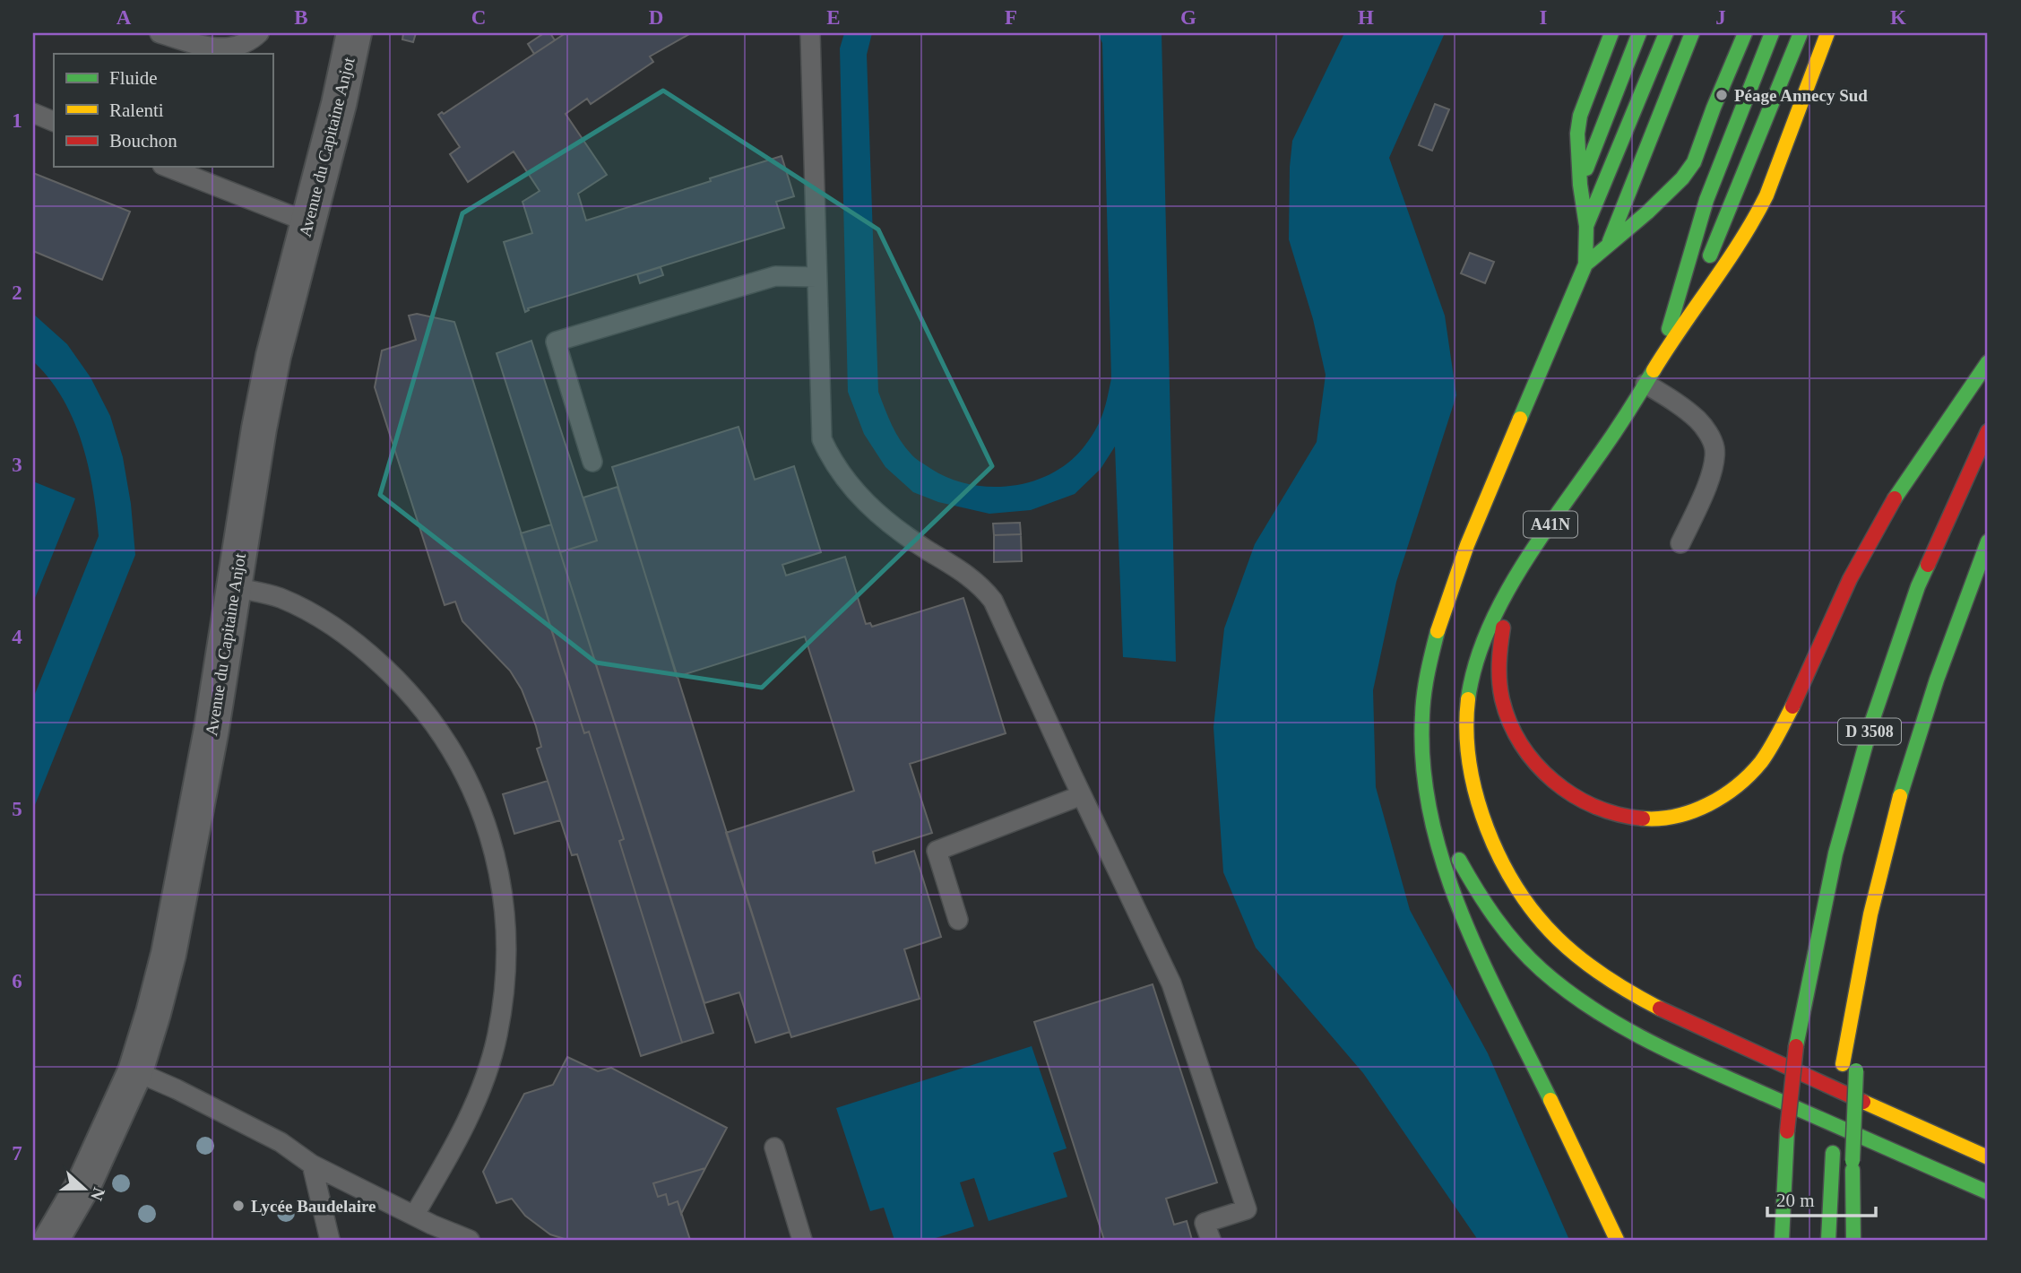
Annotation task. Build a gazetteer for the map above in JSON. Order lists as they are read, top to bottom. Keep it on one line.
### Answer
{"streets":{"highway":["A41N","D 3508"],"street":["Avenue du Capitaine Anjot"]},"places":["Péage Annecy Sud","Lycée Baudelaire"],"legend":["Fluide","Ralenti","Bouchon"],"scale_bar":"20 m","north":"right","grid":{"columns":["A","B","C","D","E","F","G","H","I","J","K"],"rows":["1","2","3","4","5","6","7"]}}
